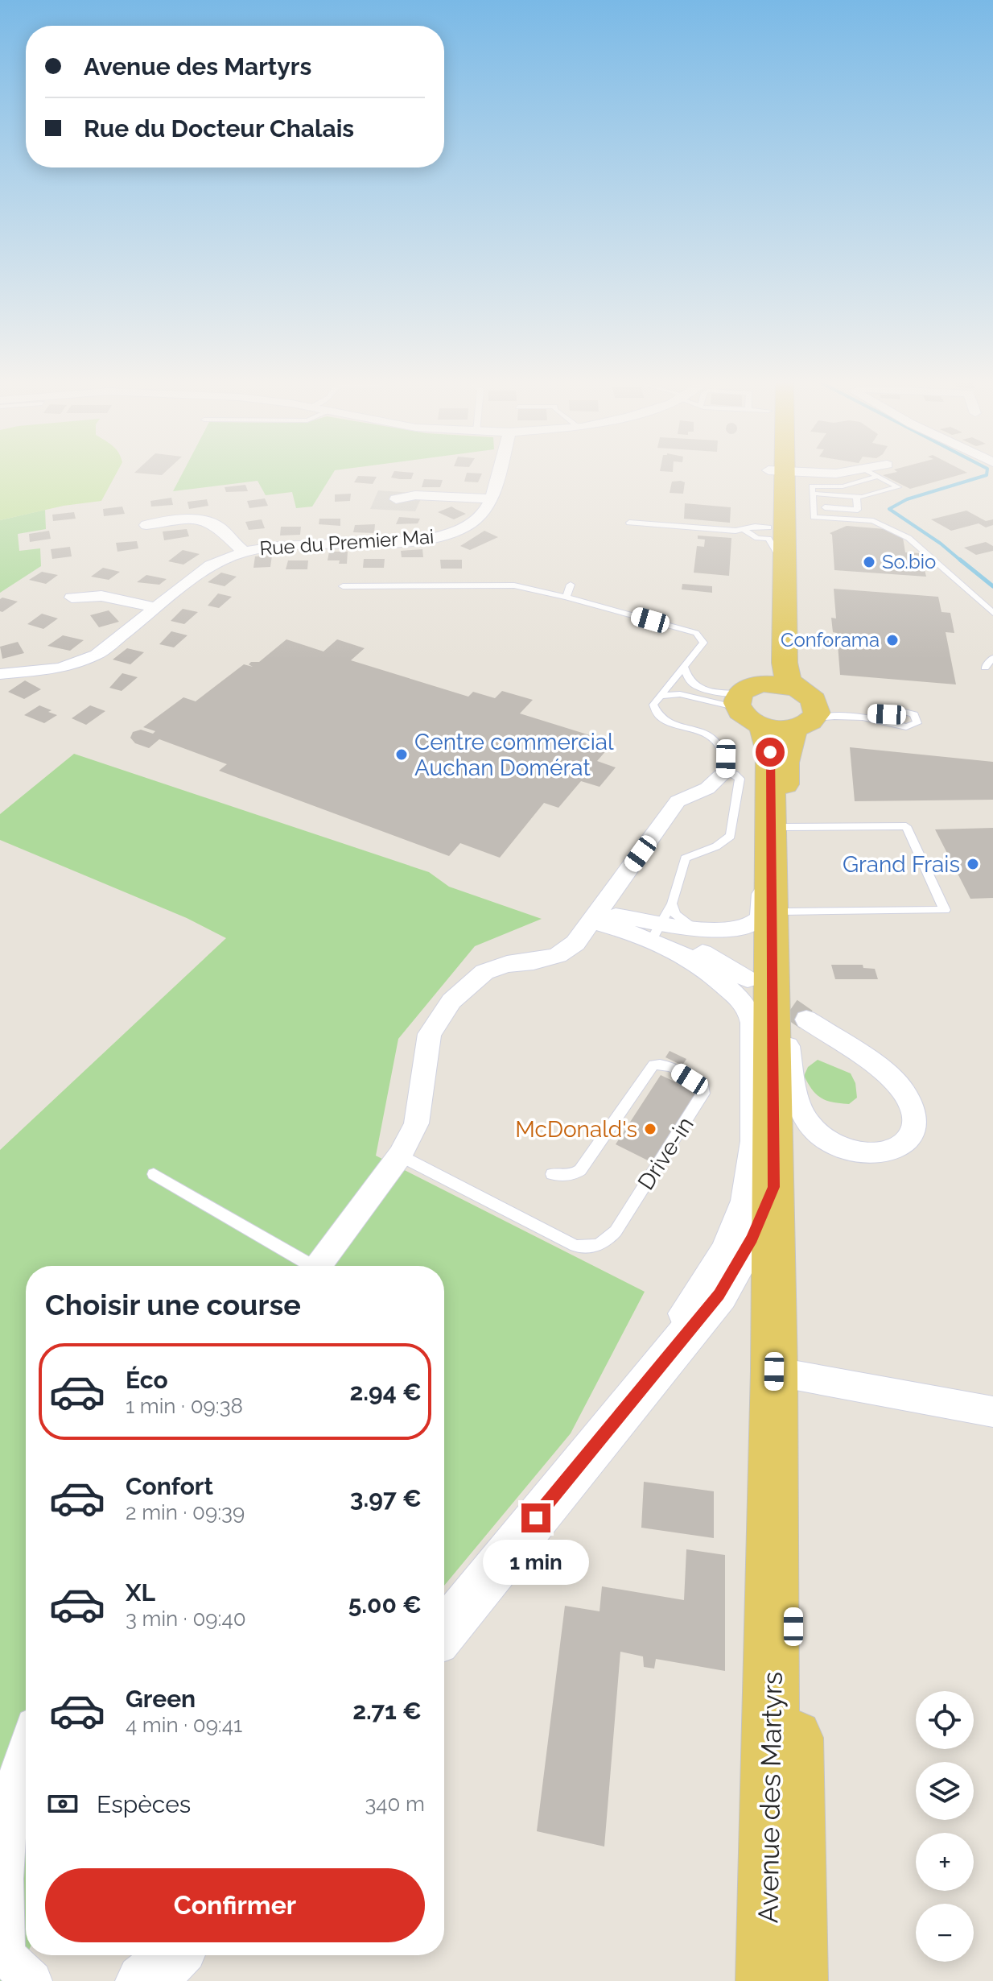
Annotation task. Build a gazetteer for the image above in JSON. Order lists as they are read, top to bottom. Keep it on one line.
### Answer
{"streets":{"main road":["Avenue des Martyrs"],"street":["Rue du Premier Mai"],"lane":["Drive-in"]},"places":["So.bio","Conforama","Centre commercial Auchan Domérat","Grand Frais","McDonald's"],"page":{"banner":["Avenue des Martyrs","Rue du Docteur Chalais"],"heading":"Choisir une course","list":[{"name":"Éco","note":"1 min · 09:38","value":"2.94 €"},{"name":"Confort","note":"2 min · 09:39","value":"3.97 €"},{"name":"XL","note":"3 min · 09:40","value":"5.00 €"},{"name":"Green","note":"4 min · 09:41","value":"2.71 €"}],"bubble":"1 min","map_buttons":["+","−"],"pay":["Espèces","340 m"],"buttons":"Confirmer"}}
